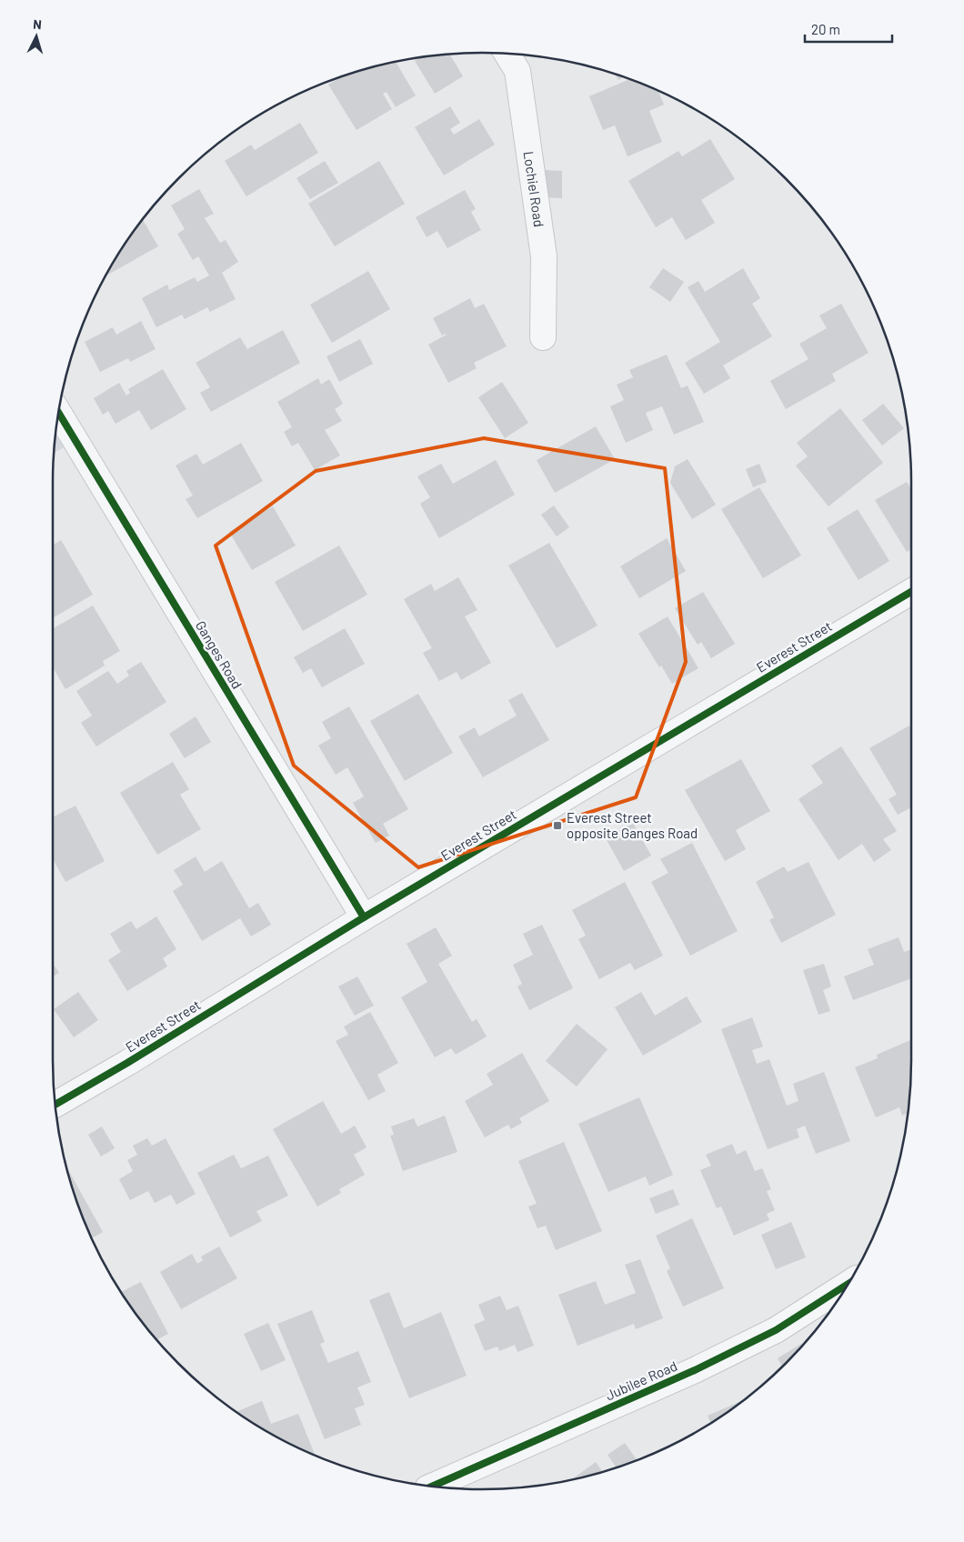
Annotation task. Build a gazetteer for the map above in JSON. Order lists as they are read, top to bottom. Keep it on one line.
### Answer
{"streets":{"street":["Lochiel Road","Everest Street","Ganges Road","Jubilee Road"]},"crossings":[["Everest Street","Ganges Road"]],"places":{"transit":["Everest Street opposite Ganges Road"]},"scale_bar":"20 m","north":"top"}
